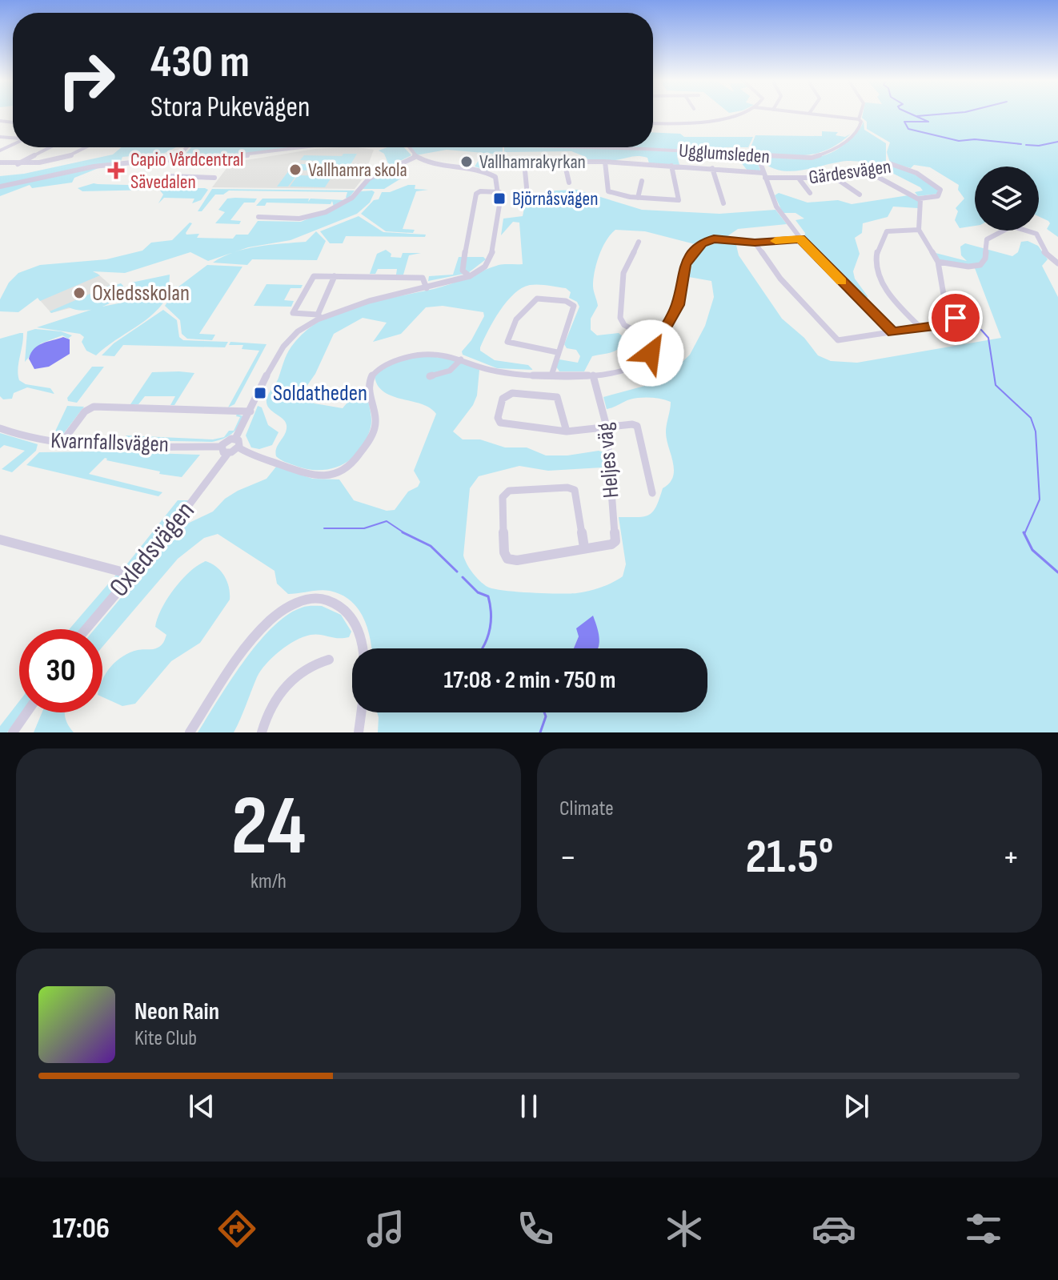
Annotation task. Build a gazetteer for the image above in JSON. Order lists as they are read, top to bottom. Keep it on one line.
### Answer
{"streets":{"street":["Ugglumsleden","Gärdesvägen","Kvarnfallsvägen","Heljes väg","Oxledsvägen"]},"crossings":[["Kvarnfallsvägen","Oxledsvägen"]],"places":{"other":["Vallhamrakyrkan","Vallhamra skola","Oxledsskolan"],"health":["Capio Vårdcentral Sävedalen"],"transit":["Björnåsvägen","Soldatheden"]},"page":{"turn":["430 m","Stora Pukevägen"],"limit":"30","trip":"17:08 · 2 min · 750 m","tile":[["24","km/h"],"Climate"],"heat":["−","21.5°","+"],"song":["Neon Rain","Kite Club"],"tabs":"17:06"}}
